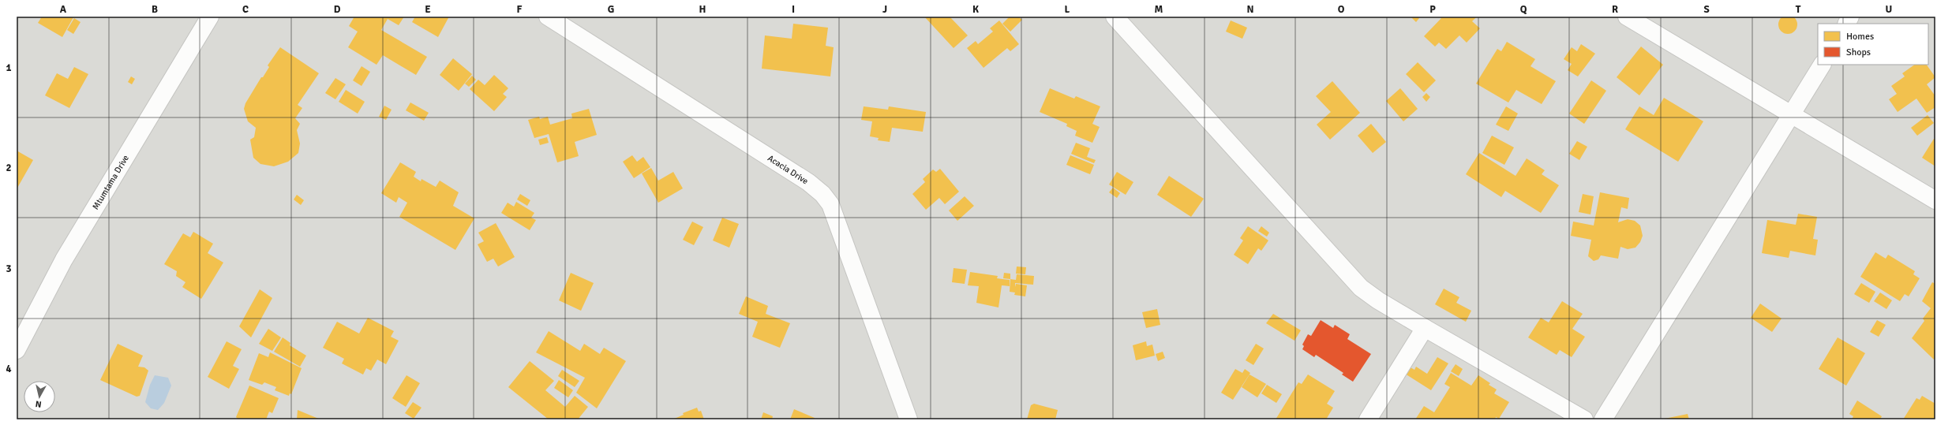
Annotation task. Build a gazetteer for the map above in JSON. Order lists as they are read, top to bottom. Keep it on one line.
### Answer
{"streets":{"street":["Acacia Drive","Mtumtama Drive"]},"legend":["Homes","Shops"],"north":"bottom","grid":{"columns":["A","B","C","D","E","F","G","H","I","J","K","L","M","N","O","P","Q","R","S","T","U"],"rows":["1","2","3","4"]}}
